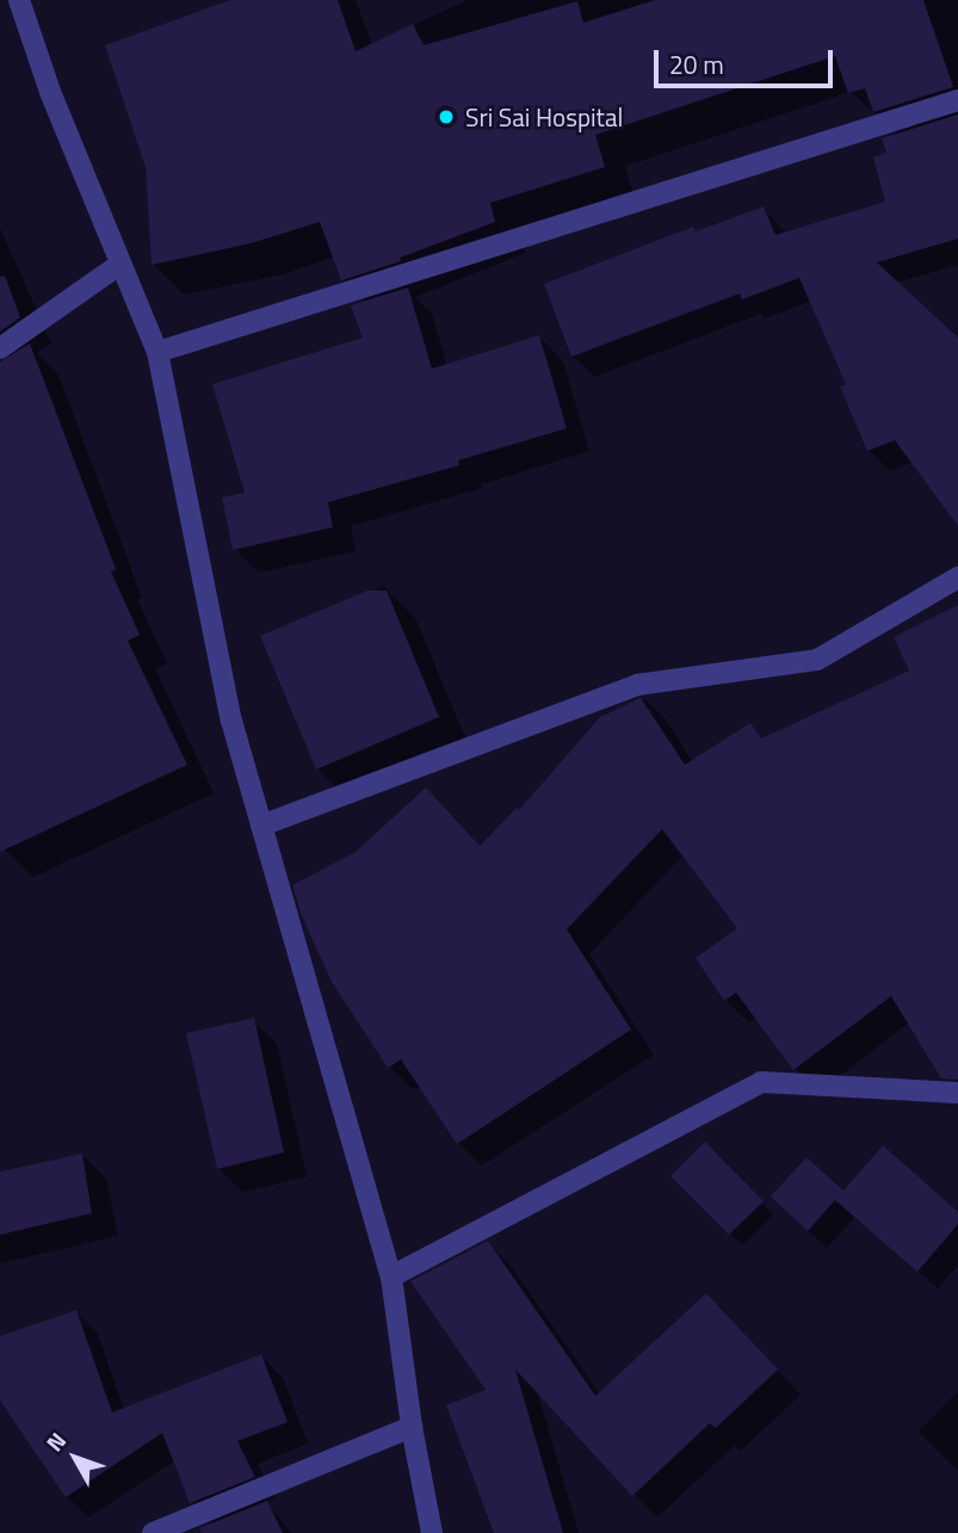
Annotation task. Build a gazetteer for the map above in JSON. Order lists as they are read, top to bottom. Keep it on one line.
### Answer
{"places":["Sri Sai Hospital"],"scale_bar":"20 m","north":"top left"}
